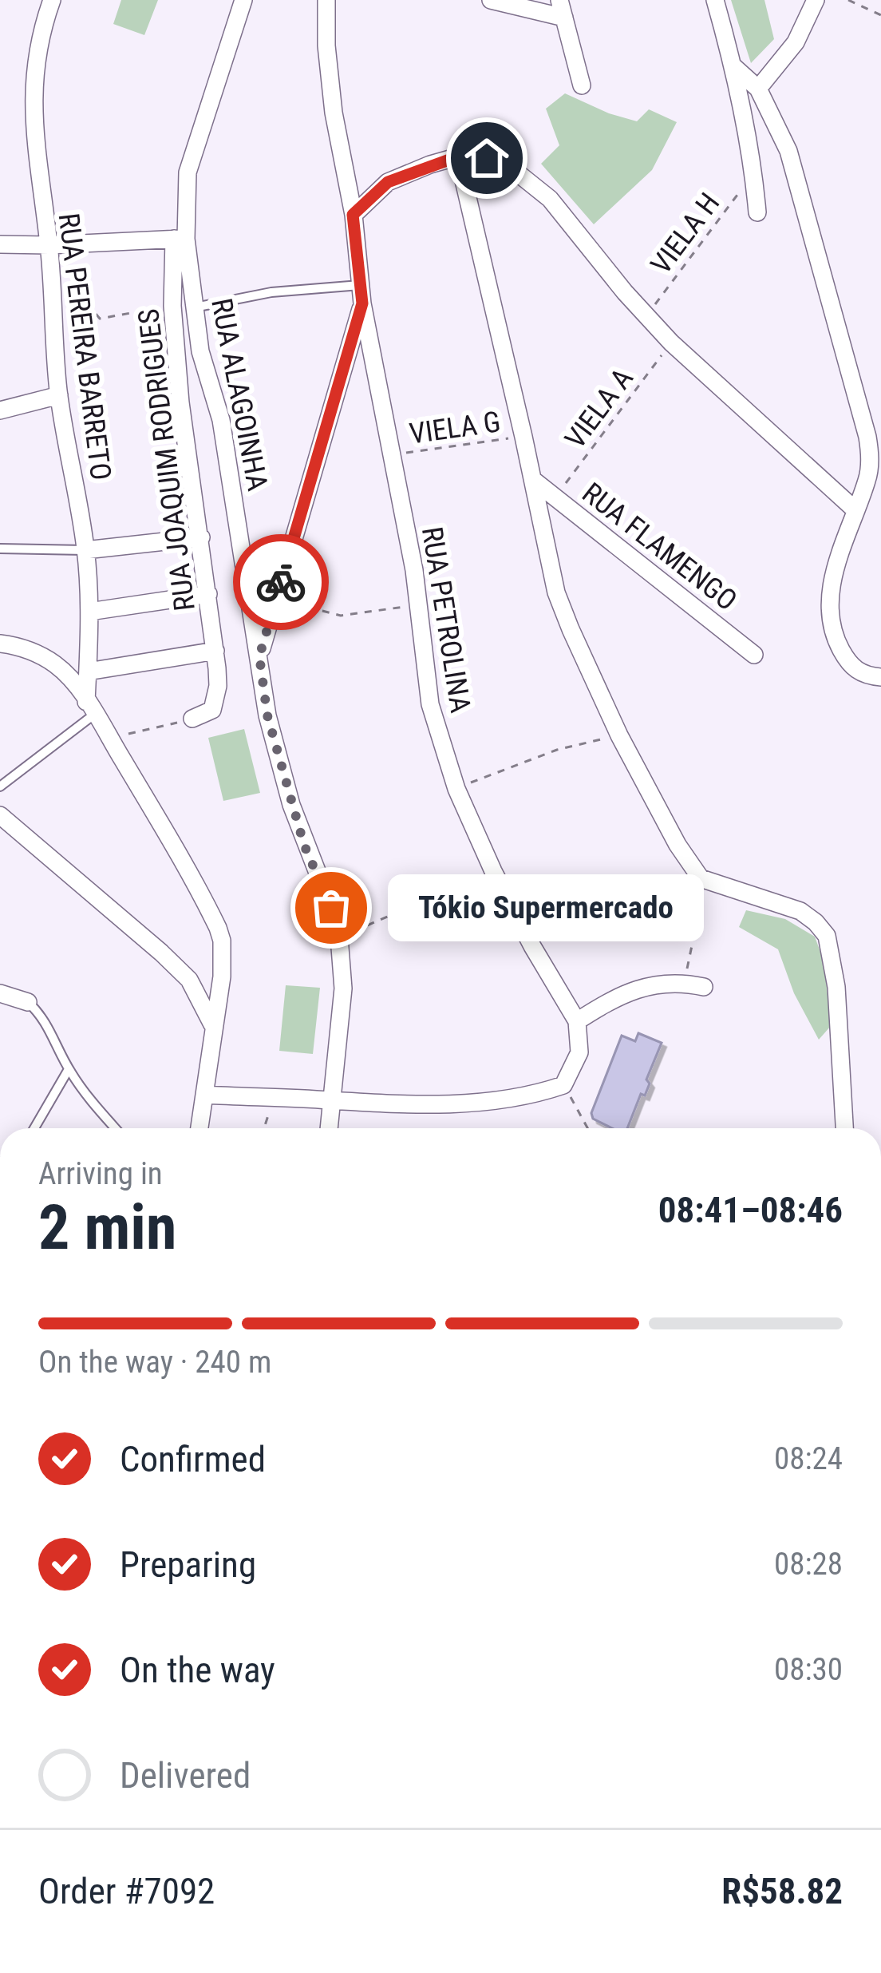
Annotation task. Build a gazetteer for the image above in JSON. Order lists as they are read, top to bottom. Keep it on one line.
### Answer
{"streets":{"street":["RUA PEREIRA BARRETO","RUA ALAGOINHA","RUA JOAQUIM RODRIGUES","RUA FLAMENGO","RUA PETROLINA"],"path":["VIELA H","VIELA A","VIELA G"]},"crossings":[["RUA ALAGOINHA","RUA JOAQUIM RODRIGUES"],["VIELA A","RUA FLAMENGO"],["VIELA G","RUA PETROLINA"]],"places":["Tókio Supermercado"],"page":{"bubble":"Tókio Supermercado","heading":["2 min","Arriving in","08:41–08:46"],"panel":["Order #7092","R$58.82"],"bar":"On the way · 240 m","list":[["Confirmed","08:24"],["Preparing","08:28"],["On the way","08:30"],"Delivered"]}}
